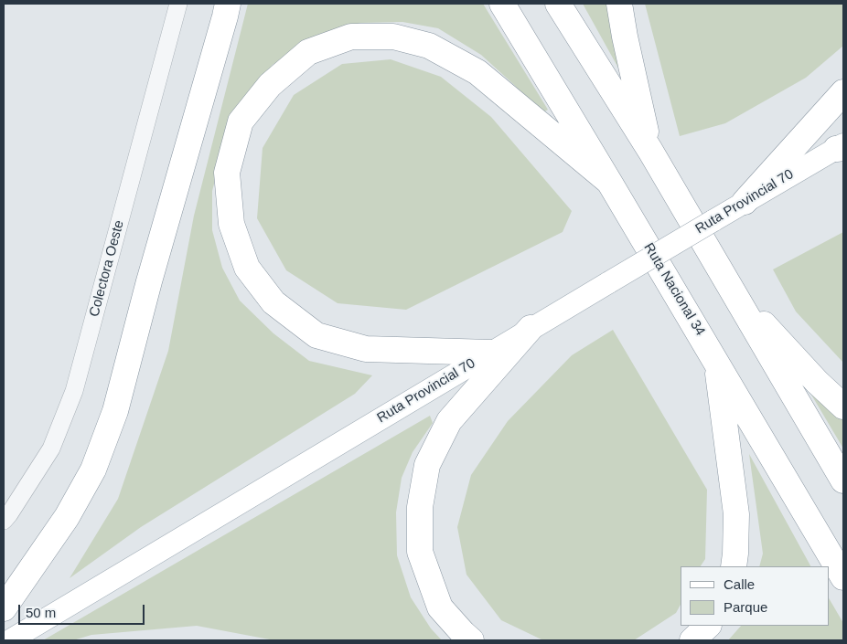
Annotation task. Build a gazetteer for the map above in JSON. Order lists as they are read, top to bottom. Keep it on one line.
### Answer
{"streets":{"highway":["Ruta Nacional 34"],"main road":["Ruta Provincial 70"],"street":["Colectora Oeste"]},"legend":["Calle","Parque"],"scale_bar":"50 m"}
